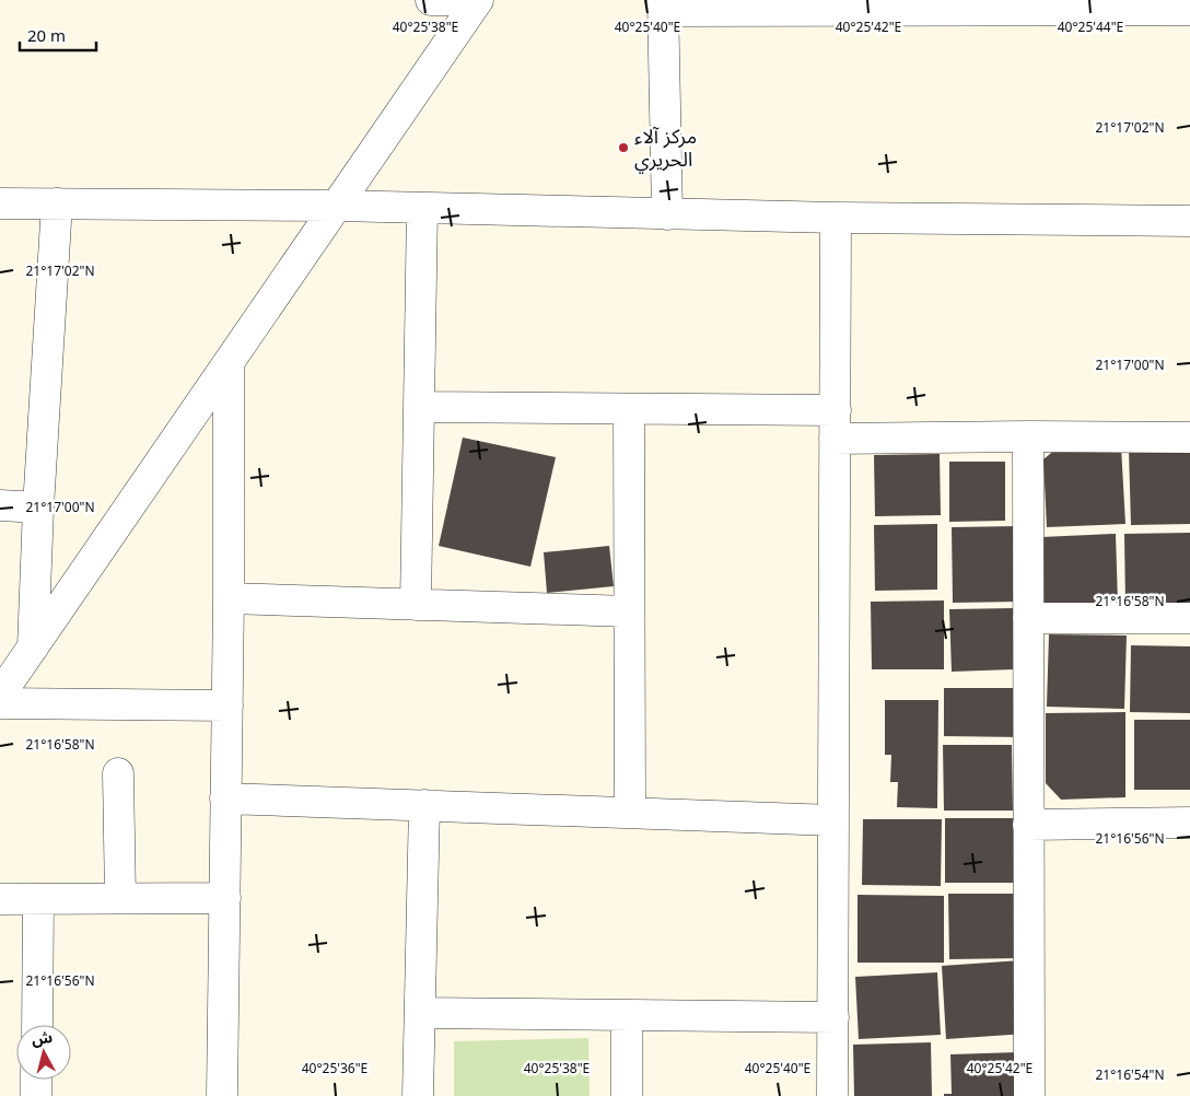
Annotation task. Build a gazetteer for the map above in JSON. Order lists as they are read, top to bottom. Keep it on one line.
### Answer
{"places":["مركز آلاء الحريري"],"scale_bar":"20 m","north":"top","coordinates":["40°25'38\"E","40°25'40\"E","40°25'42\"E","40°25'44\"E","21°17'02\"N","21°17'00\"N","21°16'58\"N","21°16'56\"N","40°25'36\"E","21°16'54\"N"]}
